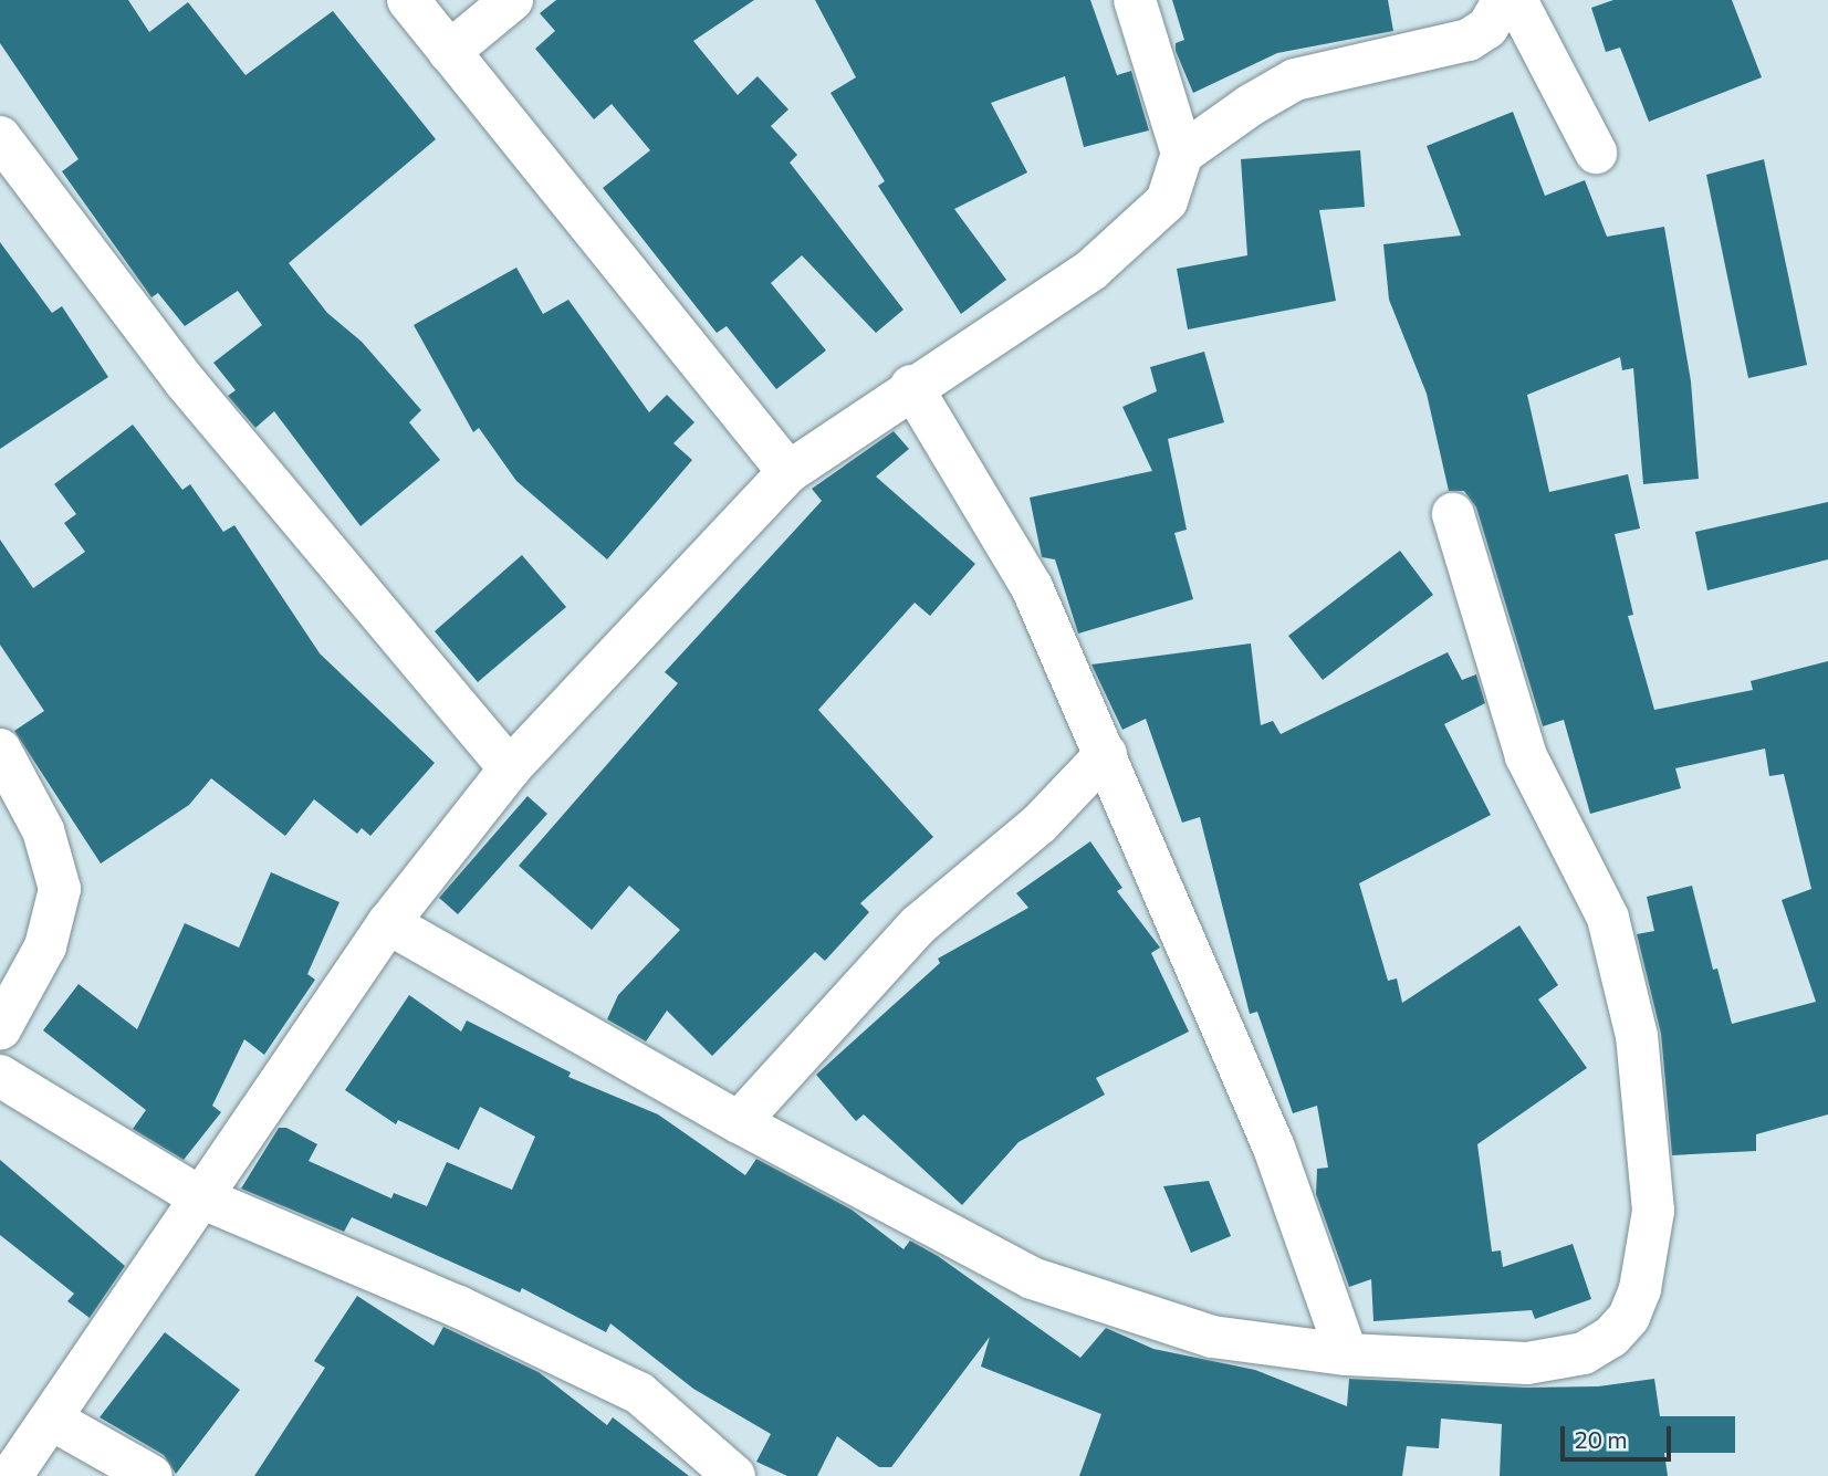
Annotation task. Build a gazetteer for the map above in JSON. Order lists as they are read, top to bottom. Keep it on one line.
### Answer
{"scale_bar":"20 m"}
